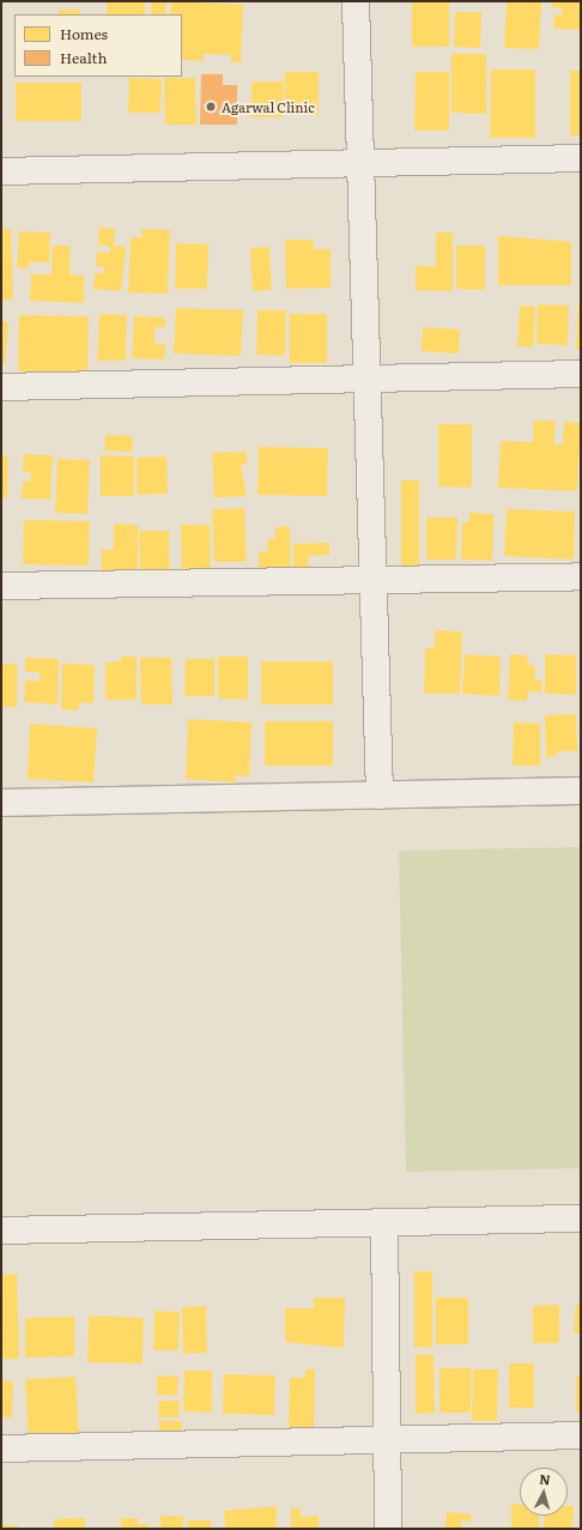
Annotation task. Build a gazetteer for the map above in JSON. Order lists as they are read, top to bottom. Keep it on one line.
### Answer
{"places":["Agarwal Clinic"],"legend":["Homes","Health"],"north":"top"}
